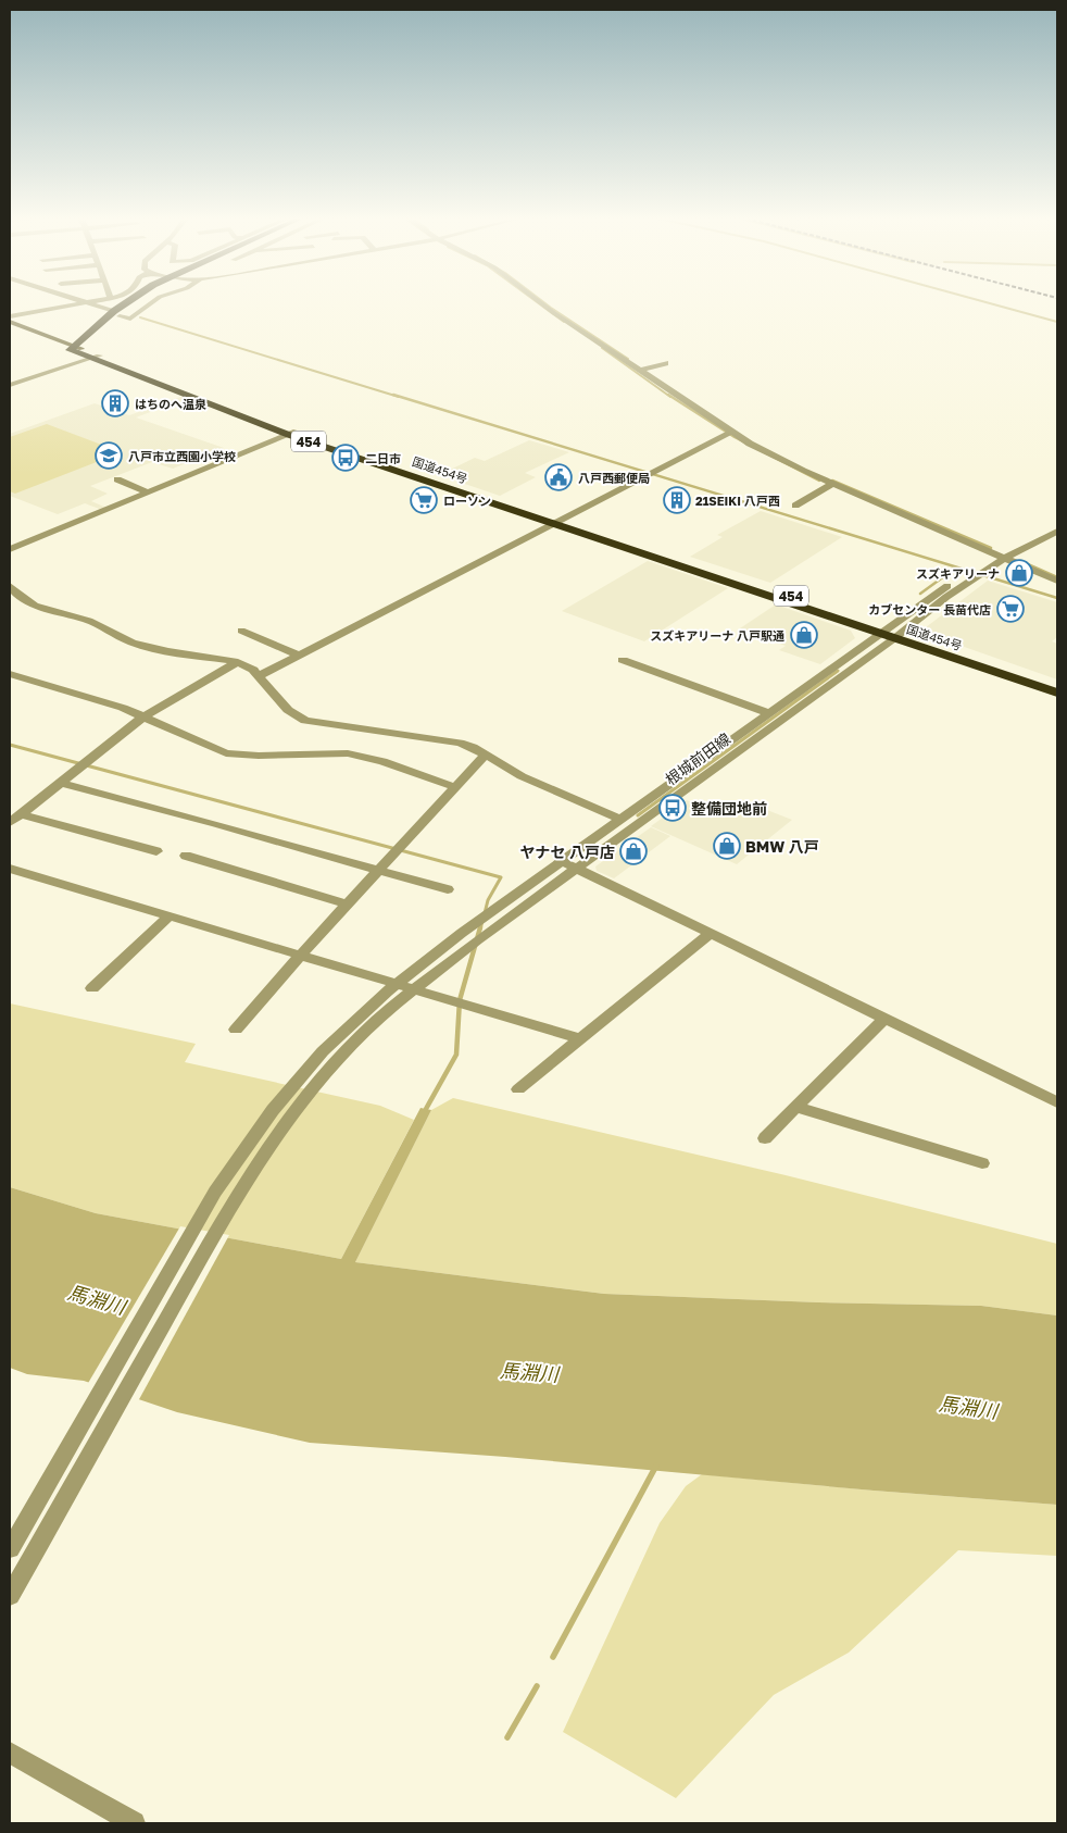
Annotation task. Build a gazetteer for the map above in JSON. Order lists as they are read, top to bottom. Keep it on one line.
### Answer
{"streets":{"highway":["454","国道454号"],"street":["根城前田線"]},"crossings":[["国道454号","根城前田線"]],"water":["馬淵川"],"places":{"building":["はちのへ温泉","21SEIKI 八戸西"],"school or university":["八戸市立西園小学校"],"bus stop":["二日市","整備団地前"],"public building":["八戸西郵便局"],"supermarket":["ローソン","カブセンター 長苗代店"],"shop":["スズキアリーナ","スズキアリーナ 八戸駅通","BMW 八戸","ヤナセ 八戸店"]}}
